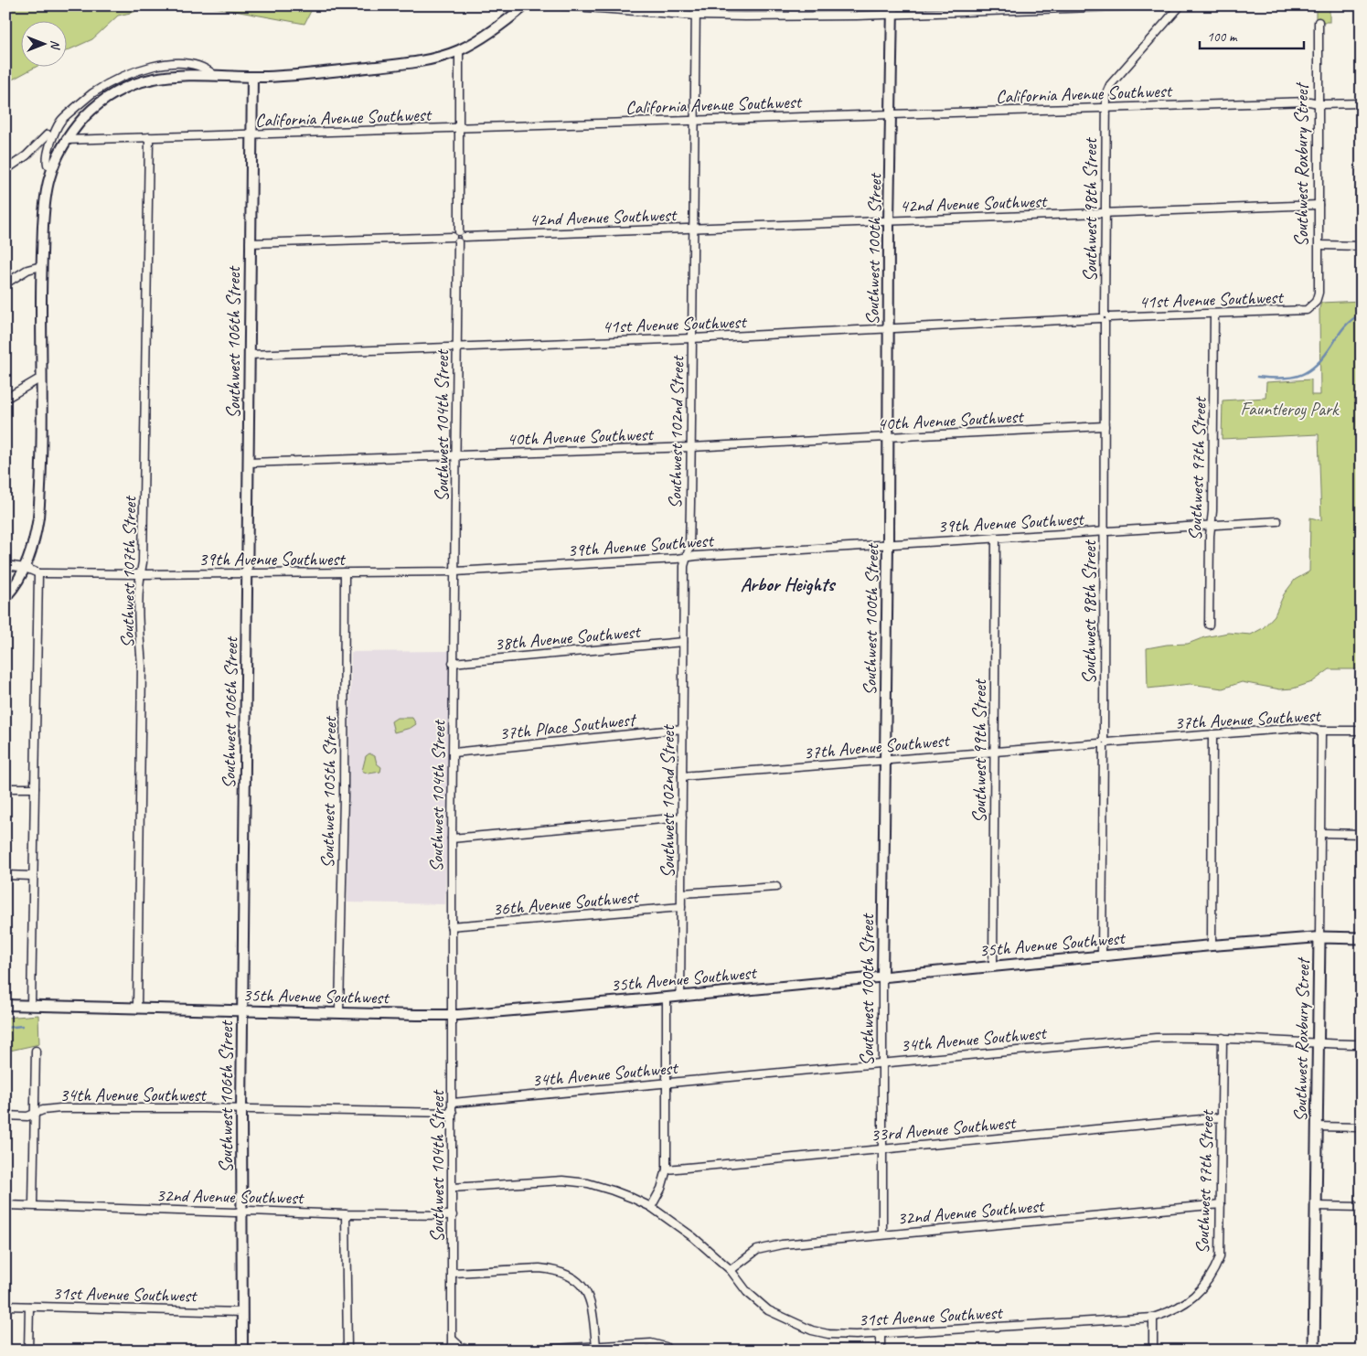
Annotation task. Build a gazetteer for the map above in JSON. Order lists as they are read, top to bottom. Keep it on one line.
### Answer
{"streets":{"main road":["Southwest Roxbury Street","35th Avenue Southwest"],"street":["California Avenue Southwest","42nd Avenue Southwest","Southwest 98th Street","Southwest 100th Street","41st Avenue Southwest","Southwest 106th Street","40th Avenue Southwest","Southwest 104th Street","Southwest 102nd Street","Southwest 97th Street","39th Avenue Southwest","Southwest 107th Street","38th Avenue Southwest","37th Avenue Southwest","37th Place Southwest","Southwest 99th Street","Southwest 105th Street","36th Avenue Southwest","34th Avenue Southwest","33rd Avenue Southwest","32nd Avenue Southwest","31st Avenue Southwest"]},"crossings":[["California Avenue Southwest","Southwest Roxbury Street"],["California Avenue Southwest","Southwest 98th Street"],["California Avenue Southwest","Southwest 100th Street"],["California Avenue Southwest","Southwest 106th Street"],["California Avenue Southwest","Southwest 102nd Street"],["California Avenue Southwest","Southwest 107th Street"],["Southwest Roxbury Street","42nd Avenue Southwest"],["Southwest Roxbury Street","41st Avenue Southwest"],["Southwest Roxbury Street","37th Avenue Southwest"],["Southwest Roxbury Street","35th Avenue Southwest"],["Southwest Roxbury Street","34th Avenue Southwest"],["42nd Avenue Southwest","Southwest 98th Street"],["42nd Avenue Southwest","Southwest 100th Street"],["42nd Avenue Southwest","Southwest 102nd Street"],["Southwest 98th Street","41st Avenue Southwest"],["Southwest 98th Street","40th Avenue Southwest"],["Southwest 98th Street","39th Avenue Southwest"],["Southwest 98th Street","37th Avenue Southwest"],["Southwest 98th Street","35th Avenue Southwest"],["Southwest 100th Street","41st Avenue Southwest"],["Southwest 100th Street","40th Avenue Southwest"],["Southwest 100th Street","39th Avenue Southwest"],["Southwest 100th Street","37th Avenue Southwest"],["Southwest 100th Street","35th Avenue Southwest"],["Southwest 100th Street","34th Avenue Southwest"],["Southwest 100th Street","33rd Avenue Southwest"],["Southwest 100th Street","32nd Avenue Southwest"],["41st Avenue Southwest","Southwest 106th Street"],["41st Avenue Southwest","Southwest 104th Street"],["41st Avenue Southwest","Southwest 102nd Street"],["41st Avenue Southwest","Southwest 97th Street"],["Southwest 106th Street","40th Avenue Southwest"],["Southwest 106th Street","39th Avenue Southwest"],["Southwest 106th Street","35th Avenue Southwest"],["Southwest 106th Street","34th Avenue Southwest"],["Southwest 106th Street","32nd Avenue Southwest"],["Southwest 106th Street","31st Avenue Southwest"],["40th Avenue Southwest","Southwest 104th Street"],["40th Avenue Southwest","Southwest 102nd Street"],["Southwest 104th Street","39th Avenue Southwest"],["Southwest 104th Street","38th Avenue Southwest"],["Southwest 104th Street","37th Place Southwest"],["Southwest 104th Street","36th Avenue Southwest"],["Southwest 104th Street","35th Avenue Southwest"],["Southwest 104th Street","34th Avenue Southwest"],["Southwest 104th Street","32nd Avenue Southwest"],["Southwest 102nd Street","39th Avenue Southwest"],["Southwest 102nd Street","38th Avenue Southwest"],["Southwest 102nd Street","37th Avenue Southwest"],["Southwest 102nd Street","37th Place Southwest"],["Southwest 102nd Street","36th Avenue Southwest"],["Southwest 102nd Street","35th Avenue Southwest"],["Southwest 97th Street","39th Avenue Southwest"],["Southwest 97th Street","34th Avenue Southwest"],["Southwest 97th Street","33rd Avenue Southwest"],["Southwest 97th Street","32nd Avenue Southwest"],["Southwest 97th Street","31st Avenue Southwest"],["39th Avenue Southwest","Southwest 107th Street"],["39th Avenue Southwest","Southwest 99th Street"],["39th Avenue Southwest","Southwest 105th Street"],["Southwest 107th Street","35th Avenue Southwest"],["37th Avenue Southwest","Southwest 99th Street"],["Southwest 99th Street","35th Avenue Southwest"],["Southwest 105th Street","35th Avenue Southwest"],["32nd Avenue Southwest","31st Avenue Southwest"]],"districts":["Arbor Heights"],"parks":["Fauntleroy Park"],"scale_bar":"100 m","north":"right"}
